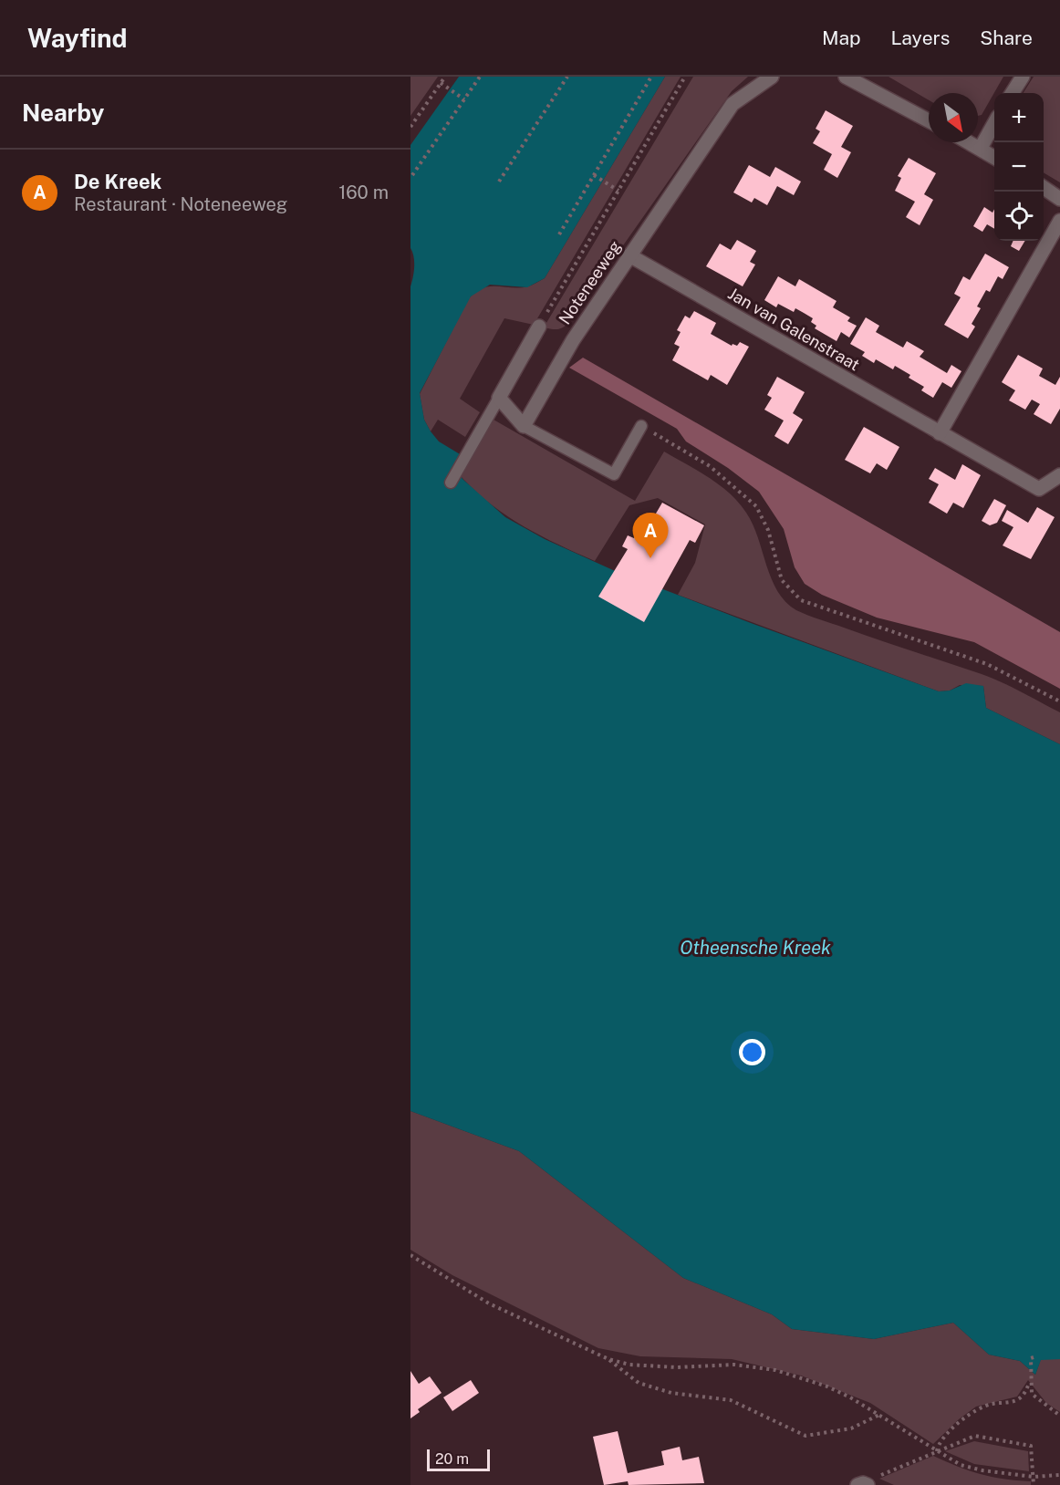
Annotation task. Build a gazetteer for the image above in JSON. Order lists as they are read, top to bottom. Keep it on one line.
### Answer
{"streets":{"street":["Noteneeweg","Jan van Galenstraat"]},"crossings":[["Noteneeweg","Jan van Galenstraat"]],"water":["Otheensche Kreek"],"scale_bar":"20 m","north":"bottom right","page":{"header":"Wayfind","nav":["Map","Layers","Share"],"heading":"Nearby","map_buttons":["+","−"],"list":[{"mark":"A","name":"De Kreek","note":"Restaurant · Noteneeweg","value":"160 m"}],"pins":"A","scale":"20 m"}}
